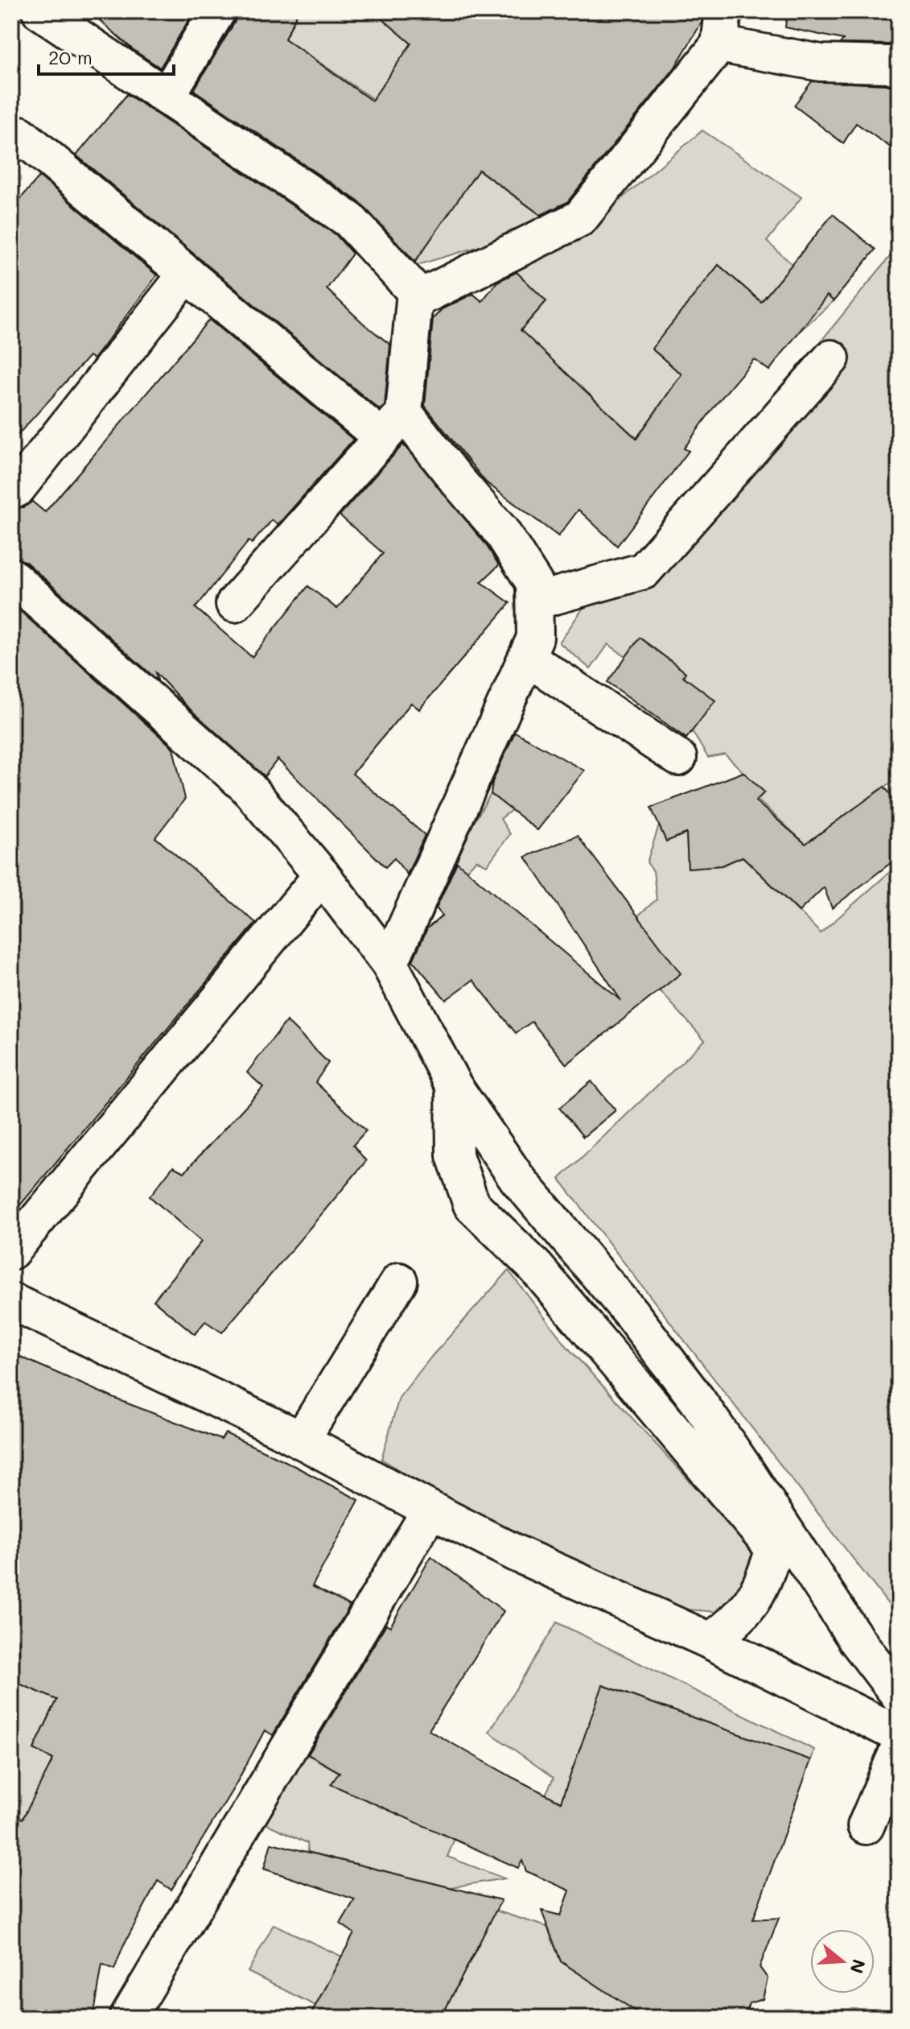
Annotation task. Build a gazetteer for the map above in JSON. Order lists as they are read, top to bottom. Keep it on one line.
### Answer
{"scale_bar":"20 m","north":"right"}
